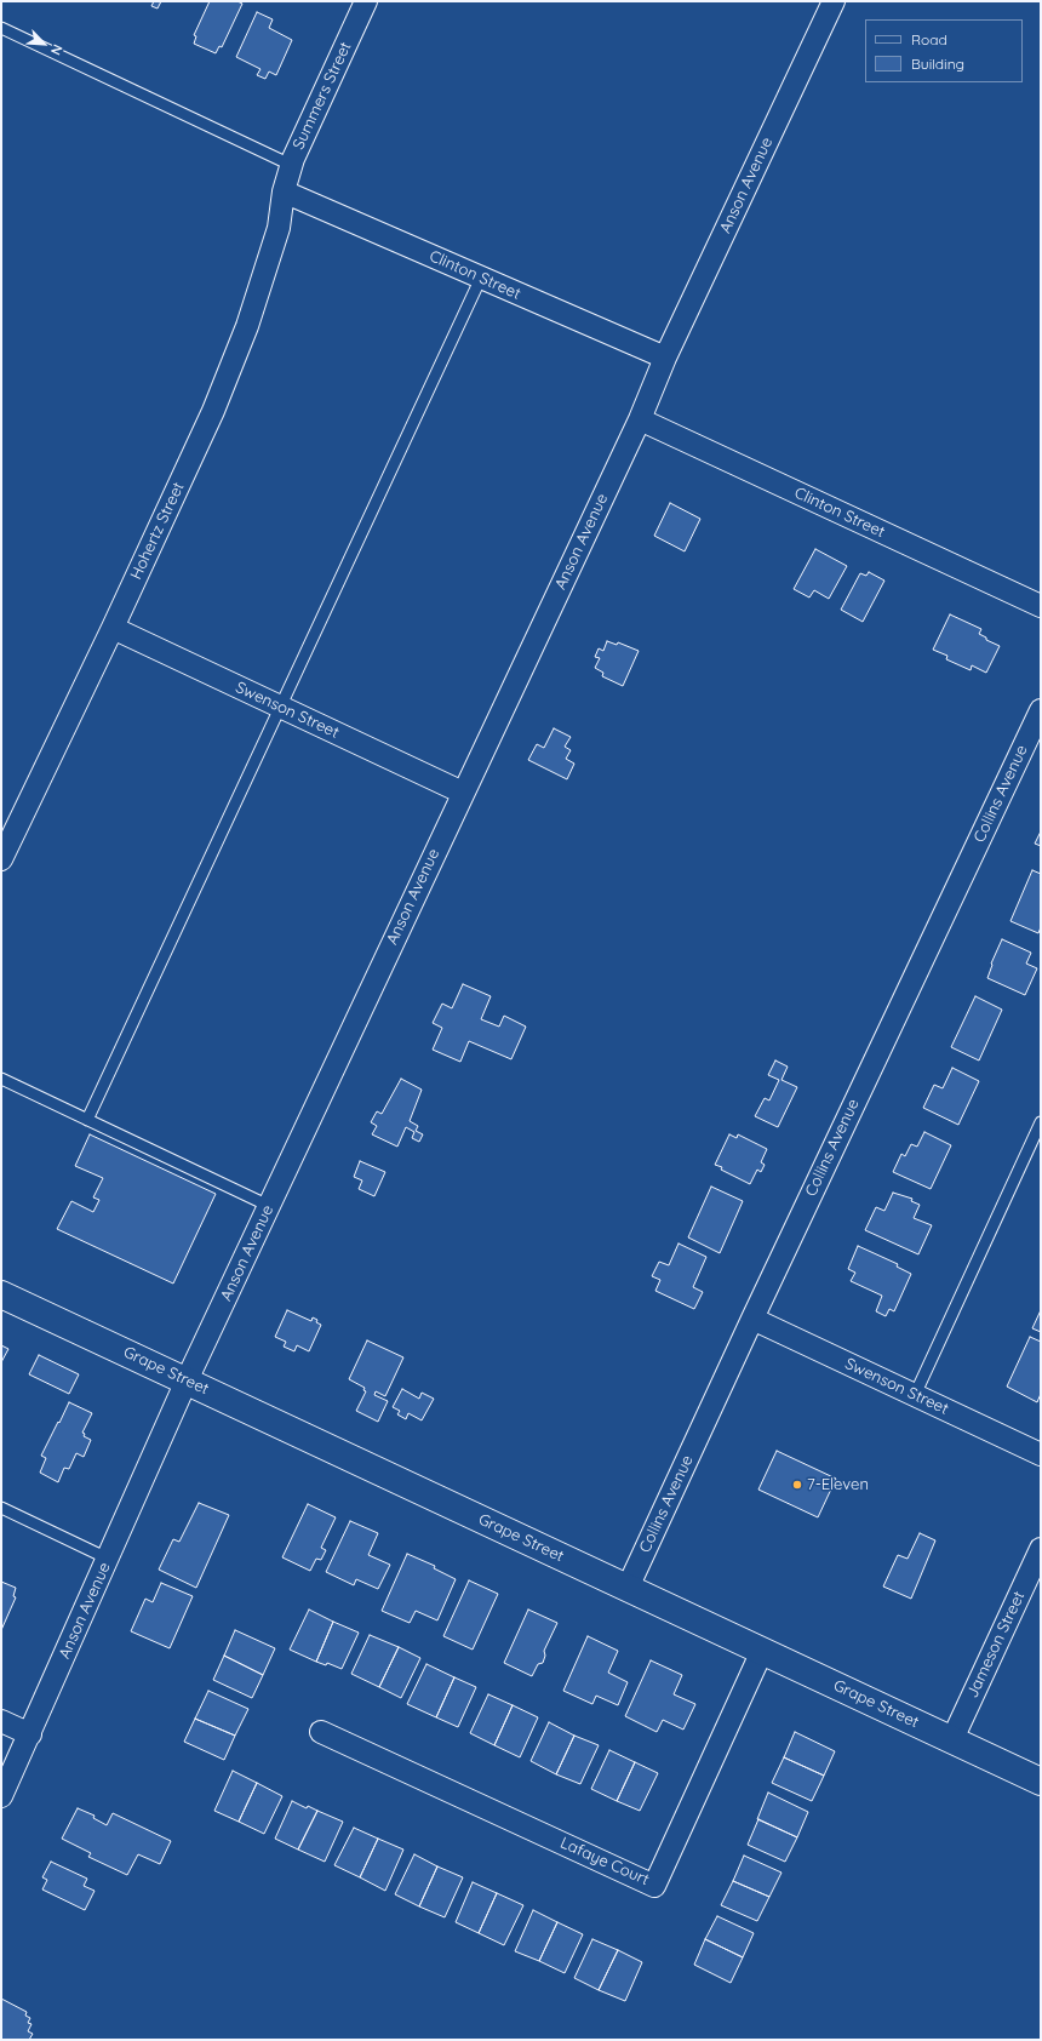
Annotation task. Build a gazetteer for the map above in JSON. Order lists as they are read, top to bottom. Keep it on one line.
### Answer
{"streets":{"street":["Summers Street","Anson Avenue","Clinton Street","Hohertz Street","Swenson Street","Collins Avenue","Grape Street","Jameson Street","Lafaye Court"]},"crossings":[["Summers Street","Clinton Street"],["Summers Street","Hohertz Street"],["Anson Avenue","Clinton Street"],["Anson Avenue","Swenson Street"],["Anson Avenue","Grape Street"],["Clinton Street","Hohertz Street"],["Hohertz Street","Swenson Street"],["Swenson Street","Collins Avenue"],["Collins Avenue","Grape Street"],["Grape Street","Jameson Street"],["Grape Street","Lafaye Court"]],"places":["7-Eleven"],"legend":["Road","Building"],"north":"bottom right"}
